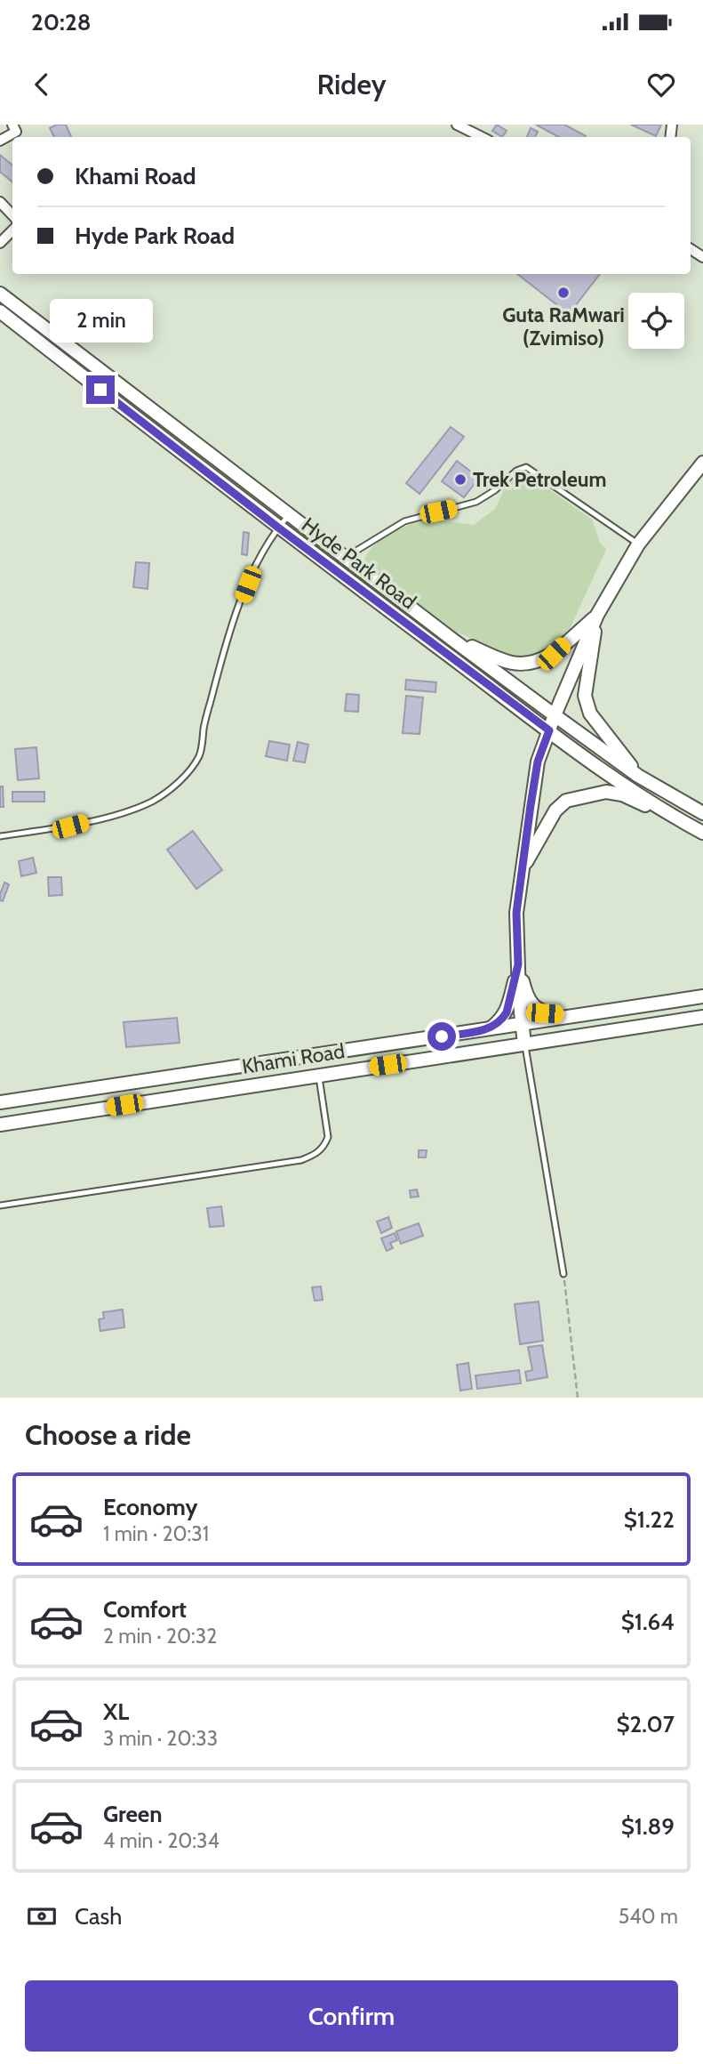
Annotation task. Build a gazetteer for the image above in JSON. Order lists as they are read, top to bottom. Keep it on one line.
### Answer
{"streets":{"street":["Hyde Park Road","Khami Road"]},"places":["Guta RaMwari (Zvimiso)","Trek Petroleum"],"page":{"status":"20:28","header":"Ridey","banner":["Khami Road","Hyde Park Road"],"bubble":"2 min","heading":"Choose a ride","list":[{"name":"Economy","note":"1 min · 20:31","value":"$1.22"},{"name":"Comfort","note":"2 min · 20:32","value":"$1.64"},{"name":"XL","note":"3 min · 20:33","value":"$2.07"},{"name":"Green","note":"4 min · 20:34","value":"$1.89"}],"pay":["Cash","540 m"],"buttons":"Confirm"}}
